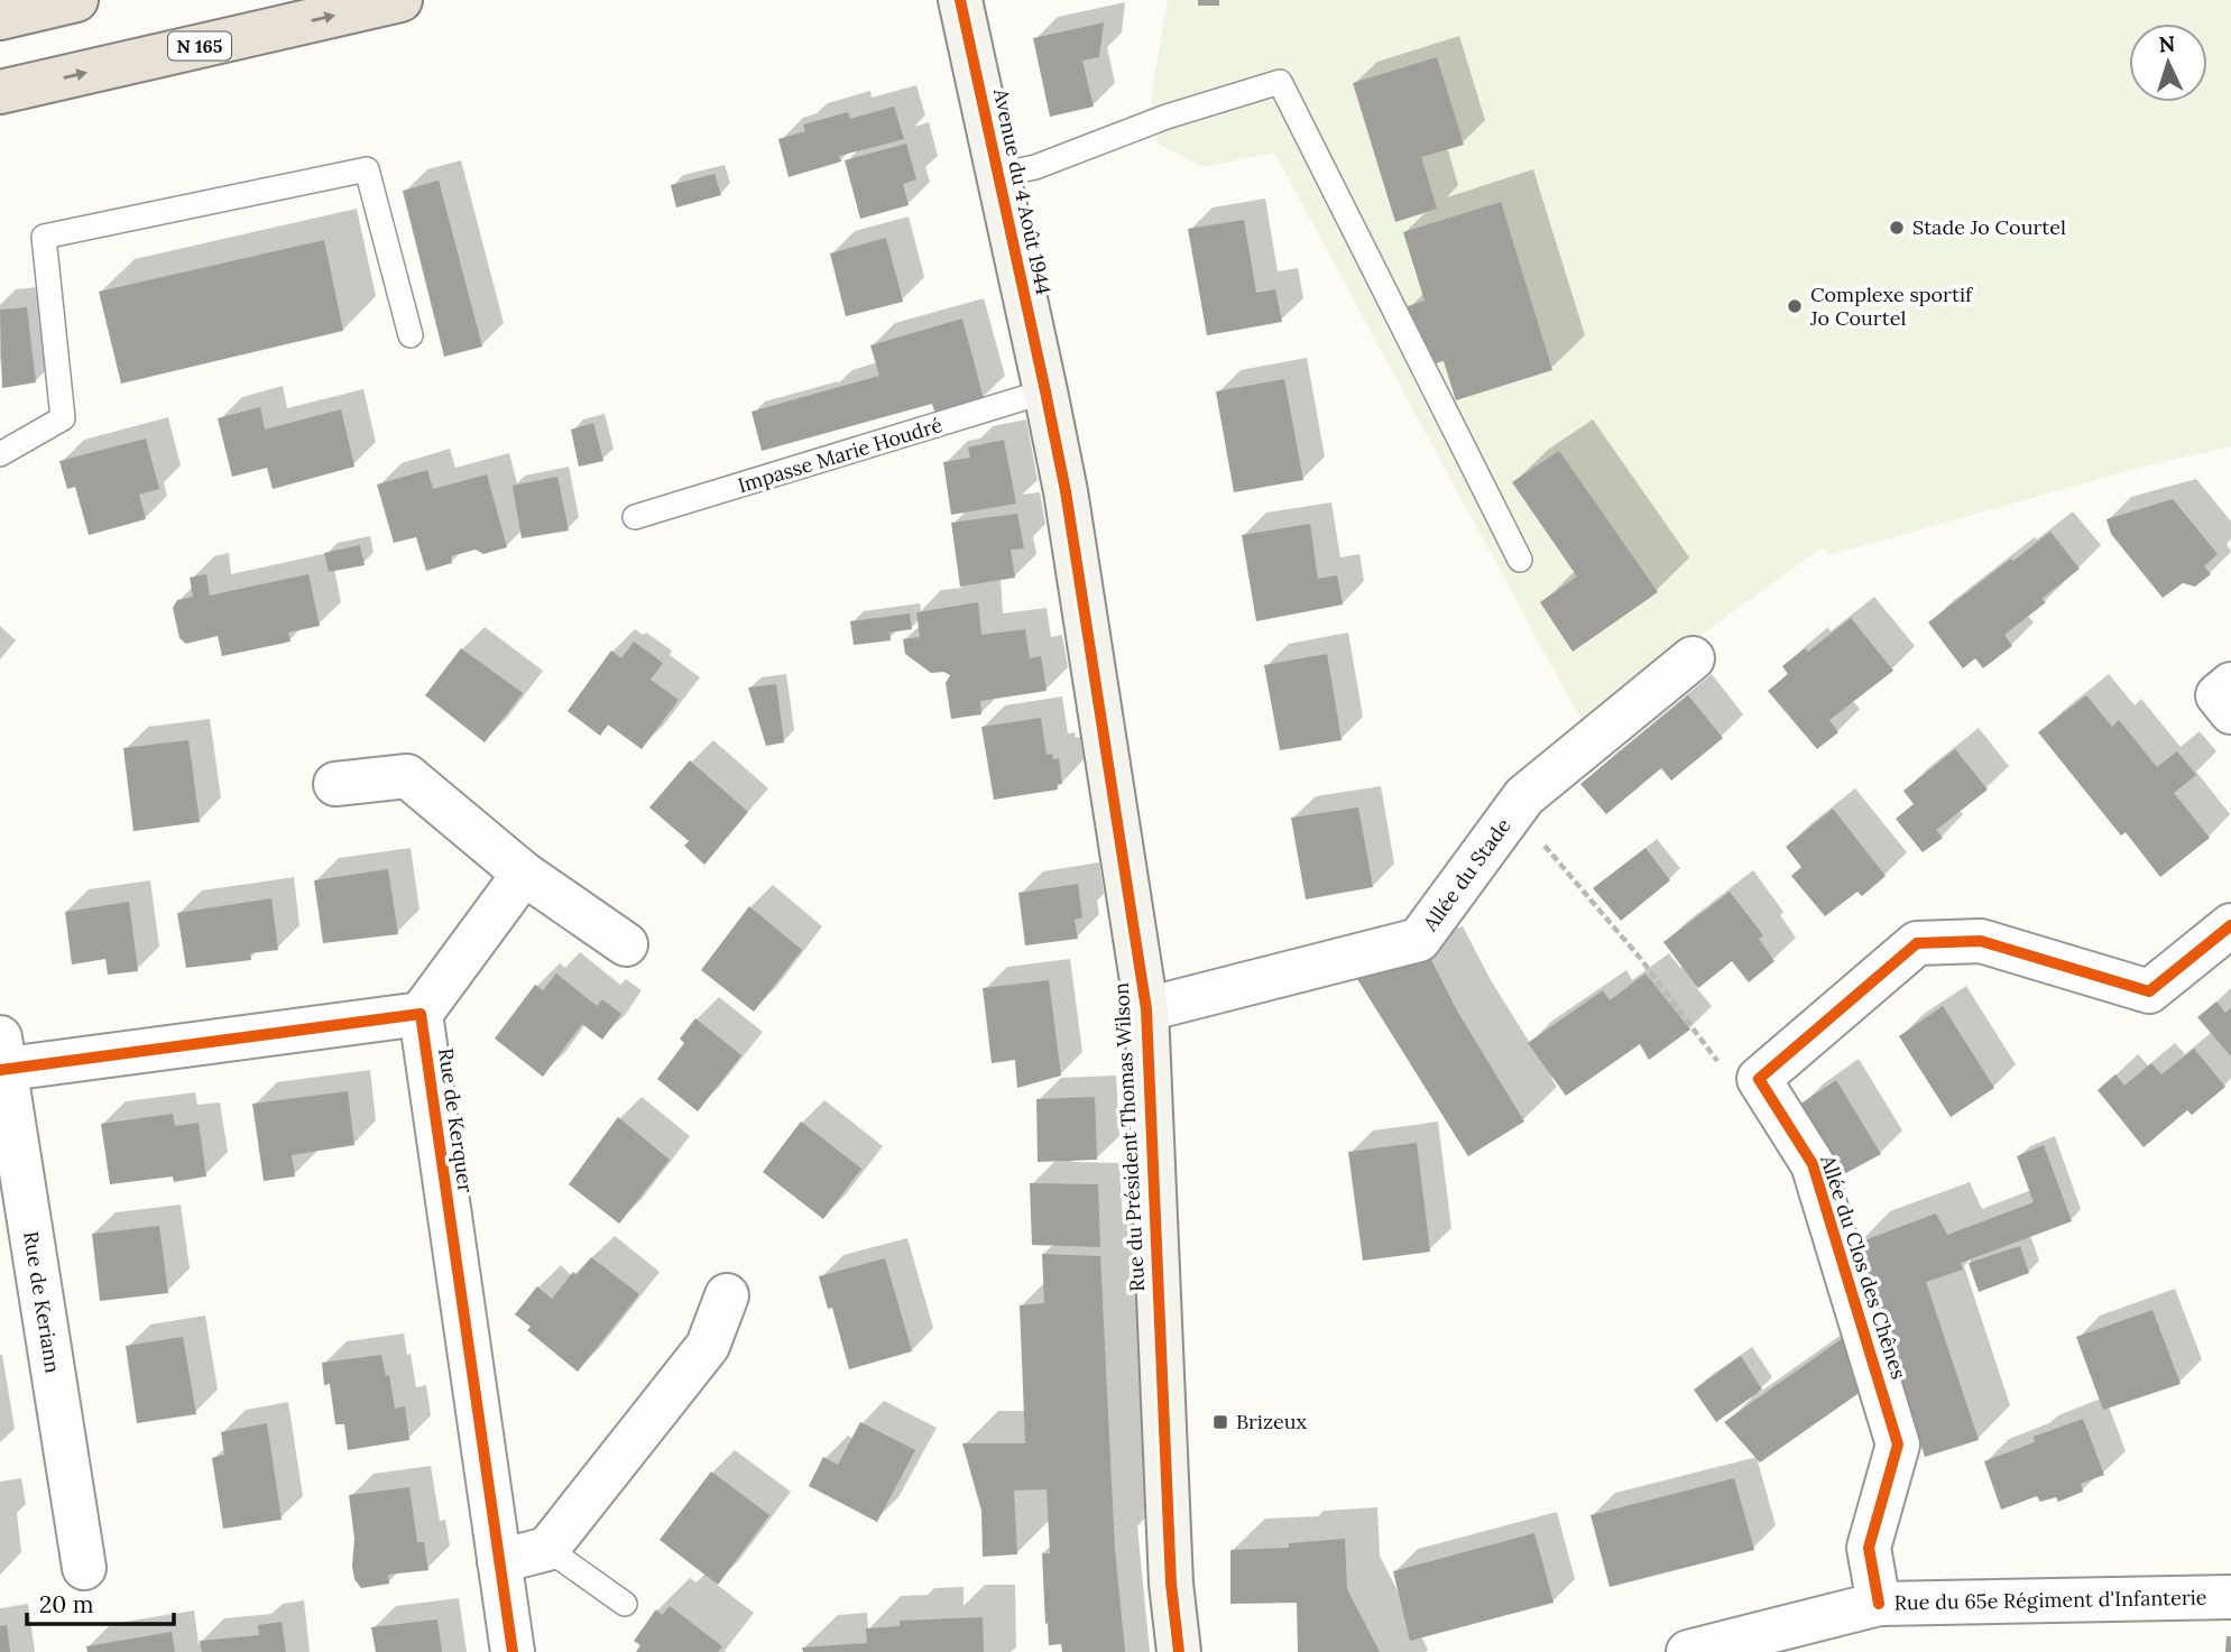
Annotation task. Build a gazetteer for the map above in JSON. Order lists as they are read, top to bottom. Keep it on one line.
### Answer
{"streets":{"highway":["N 165"],"street":["Avenue du 4 Août 1944","Allée du Stade","Rue de Kerquer","Rue du Président Thomas Wilson","Allée du Clos des Chênes","Rue de Keriann","Rue du 65e Régiment d'Infanterie"],"lane":["Impasse Marie Houdré"]},"crossings":[["Avenue du 4 Août 1944","Impasse Marie Houdré"],["Avenue du 4 Août 1944","Rue du Président Thomas Wilson"],["Impasse Marie Houdré","Rue du Président Thomas Wilson"],["Allée du Stade","Rue du Président Thomas Wilson"],["Allée du Clos des Chênes","Rue du 65e Régiment d'Infanterie"]],"places":{"other":["Stade Jo Courtel","Complexe sportif Jo Courtel"],"transit":["Brizeux"]},"scale_bar":"20 m","north":"top"}
